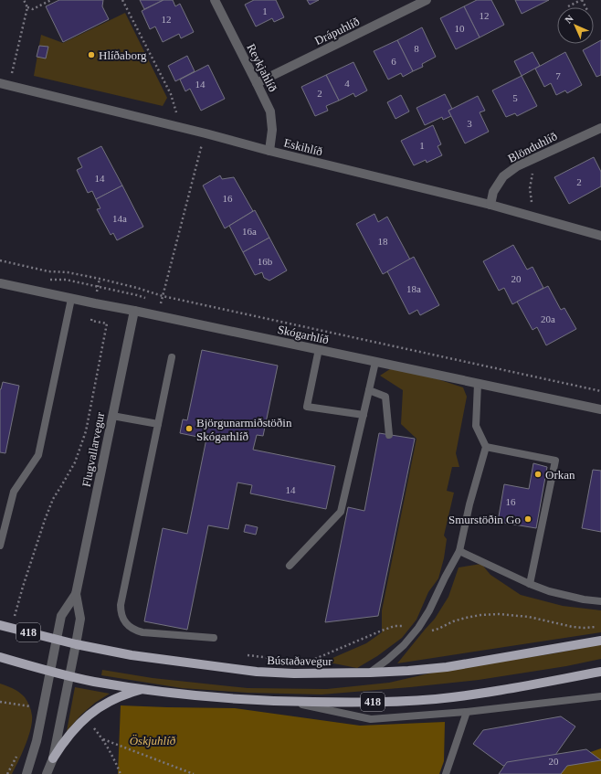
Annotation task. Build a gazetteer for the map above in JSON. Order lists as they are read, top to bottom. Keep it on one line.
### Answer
{"streets":{"main road":["418","Bústaðavegur"],"street":["Drápuhlíð","Reykjahlíð","Eskihlíð","Blönduhlíð","Skógarhlíð","Flugvallarvegur"]},"crossings":[["Drápuhlíð","Reykjahlíð"],["Reykjahlíð","Eskihlíð"],["Eskihlíð","Blönduhlíð"],["Skógarhlíð","Flugvallarvegur"],["Flugvallarvegur","418"],["Flugvallarvegur","Bústaðavegur"]],"parks":["Öskjuhlíð"],"places":["Hlíðaborg","Björgunarmiðstöðin Skógarhlíð","Orkan","Smurstöðin Go"],"house_numbers":["1","12","12","10","8","6","7","4","14","2","5","3","1","14","2","16","14a","16a","18","16b","20","18a","20a","14","16","20"],"north":"top left"}
